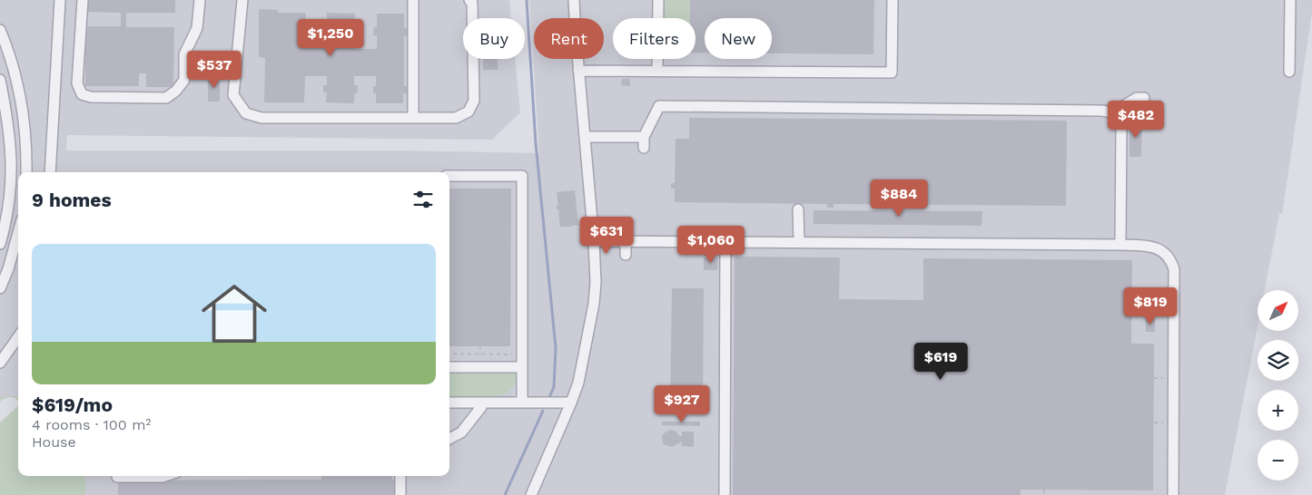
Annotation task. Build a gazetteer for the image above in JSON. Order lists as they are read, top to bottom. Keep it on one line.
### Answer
{"north":"top right","page":{"chip":["Buy","Rent","Filters","New"],"price":["$1,250","$537","$482","$884","$631","$1,060","$819","$619","$927"],"heading":"9 homes","list":[{"name":"$619/mo","note":"4 rooms · 100 m² · House"}],"map_buttons":["+","−"]}}
